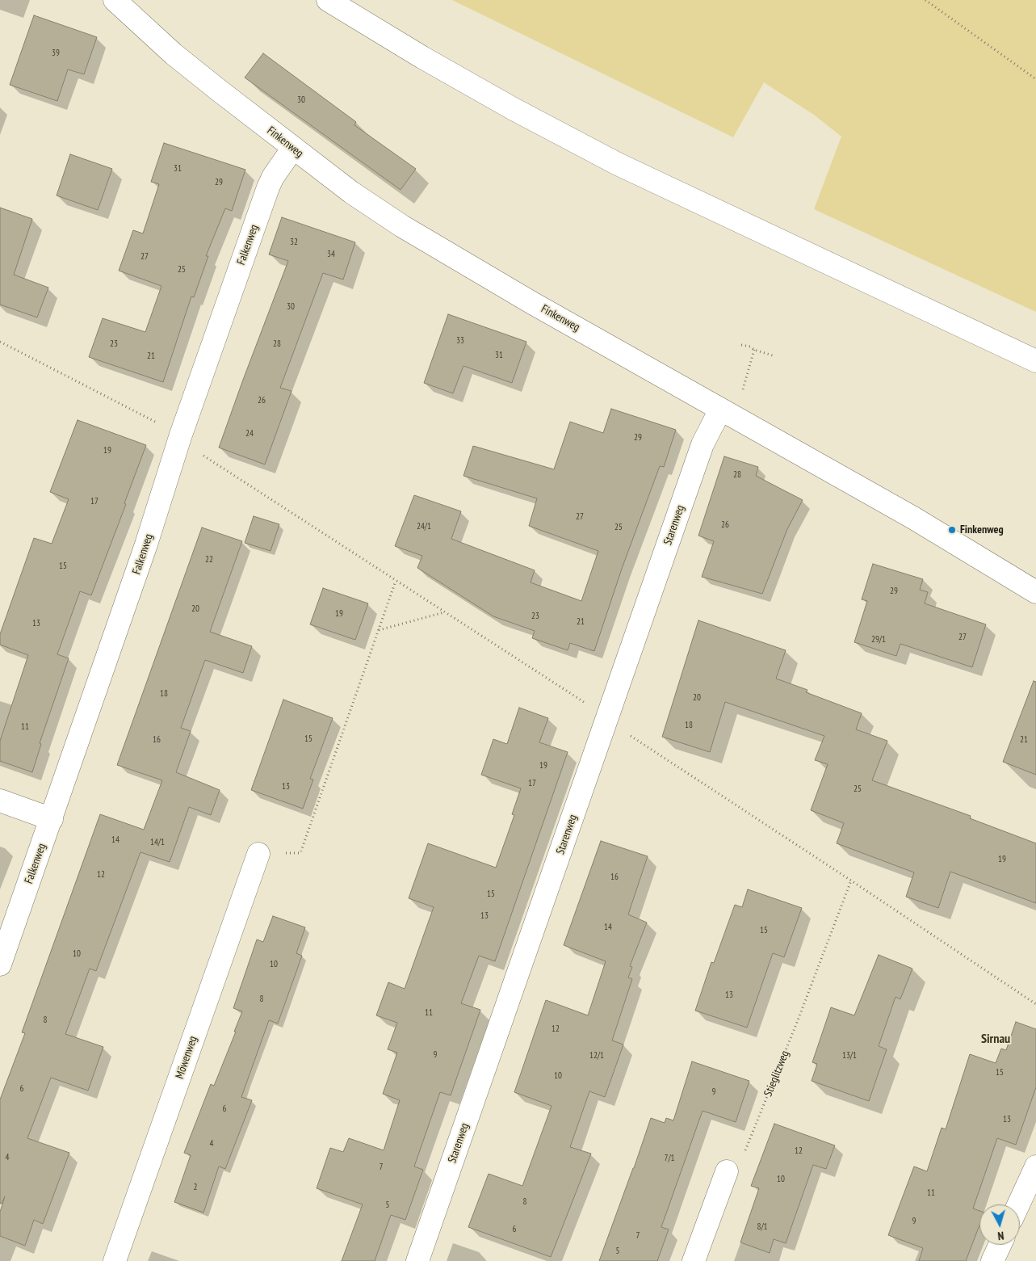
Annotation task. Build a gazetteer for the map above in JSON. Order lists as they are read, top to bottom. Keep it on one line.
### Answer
{"streets":{"street":["Finkenweg","Falkenweg","Starenweg","Möwenweg"],"path":["Stieglitzweg"]},"crossings":[["Finkenweg","Falkenweg"],["Finkenweg","Starenweg"]],"districts":["Sirnau"],"places":["Finkenweg"],"house_numbers":["39","30","31","29","32","34","27","25","30","33","23","28","31","21","26","24","29","19","28","17","27","26","24/1","25","22","15","29","20","19","23","21","13","27","29/1","18","20","18","11","15","16","21","19","17","13","25","14","14/1","19","12","16","15","13","14","15","10","10","13","8","11","8","12","9","12/1","13/1","15","10","6","9","6","13","4","12","4","7/1","7","10","2","11","8","5","9","8/1","6","7","5"],"north":"bottom"}
